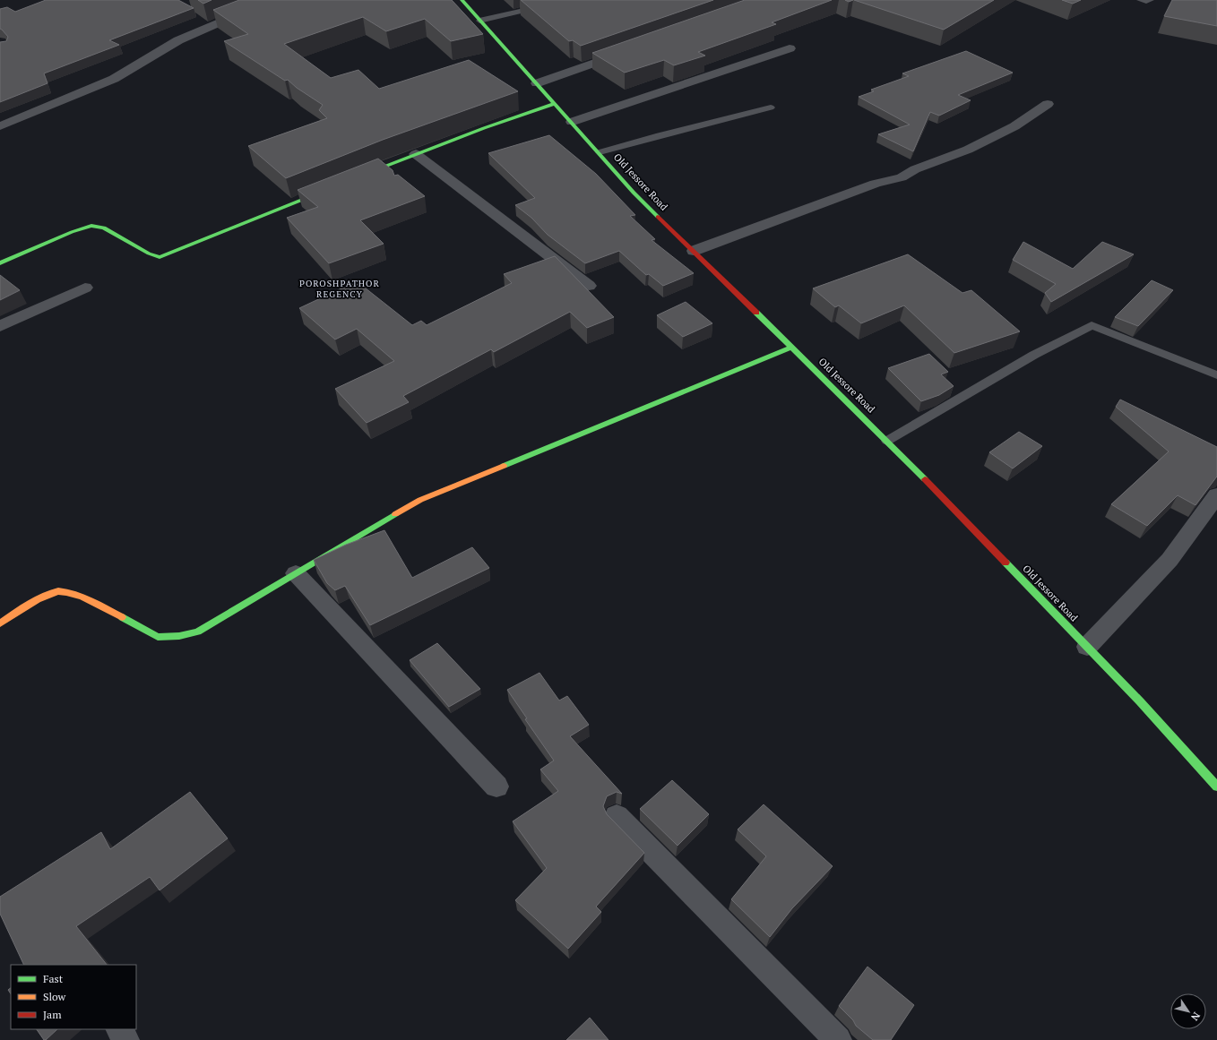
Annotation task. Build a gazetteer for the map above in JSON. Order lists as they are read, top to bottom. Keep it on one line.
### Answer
{"streets":{"street":["Old Jessore Road"]},"districts":["POROSHPATHOR REGENCY"],"legend":["Fast","Slow","Jam"],"north":"bottom right"}
